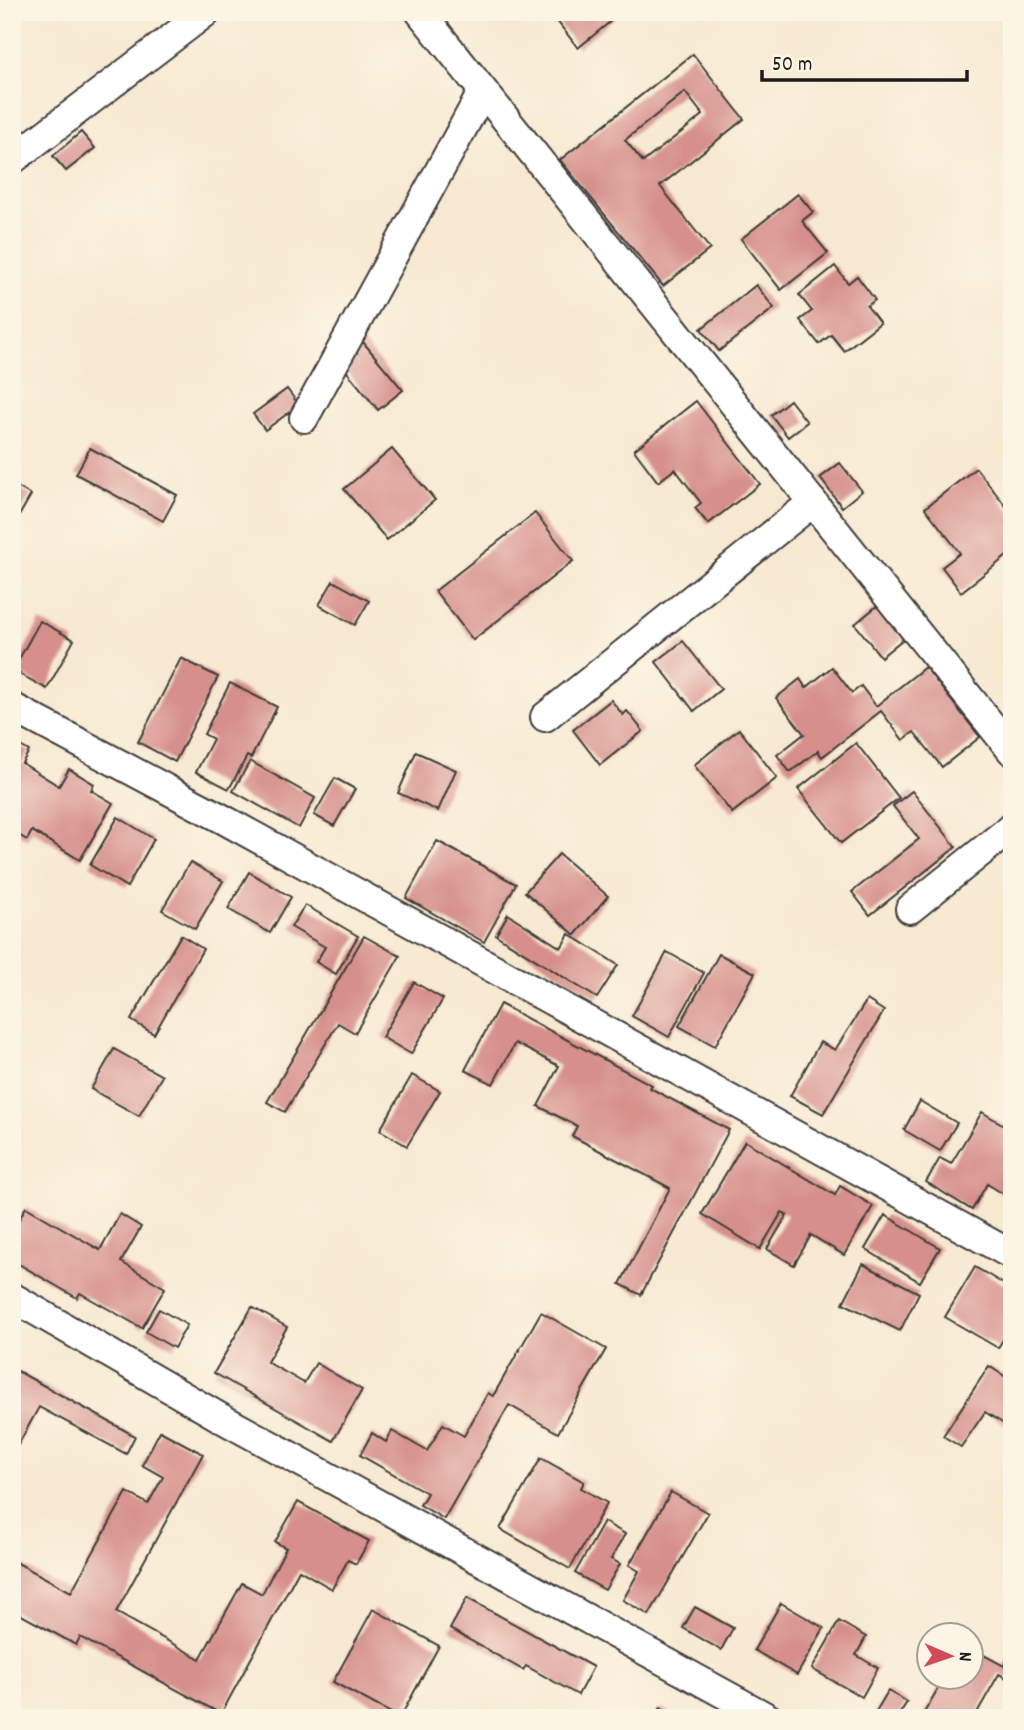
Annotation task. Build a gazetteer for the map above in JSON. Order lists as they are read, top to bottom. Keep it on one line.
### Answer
{"scale_bar":"50 m","north":"right"}
